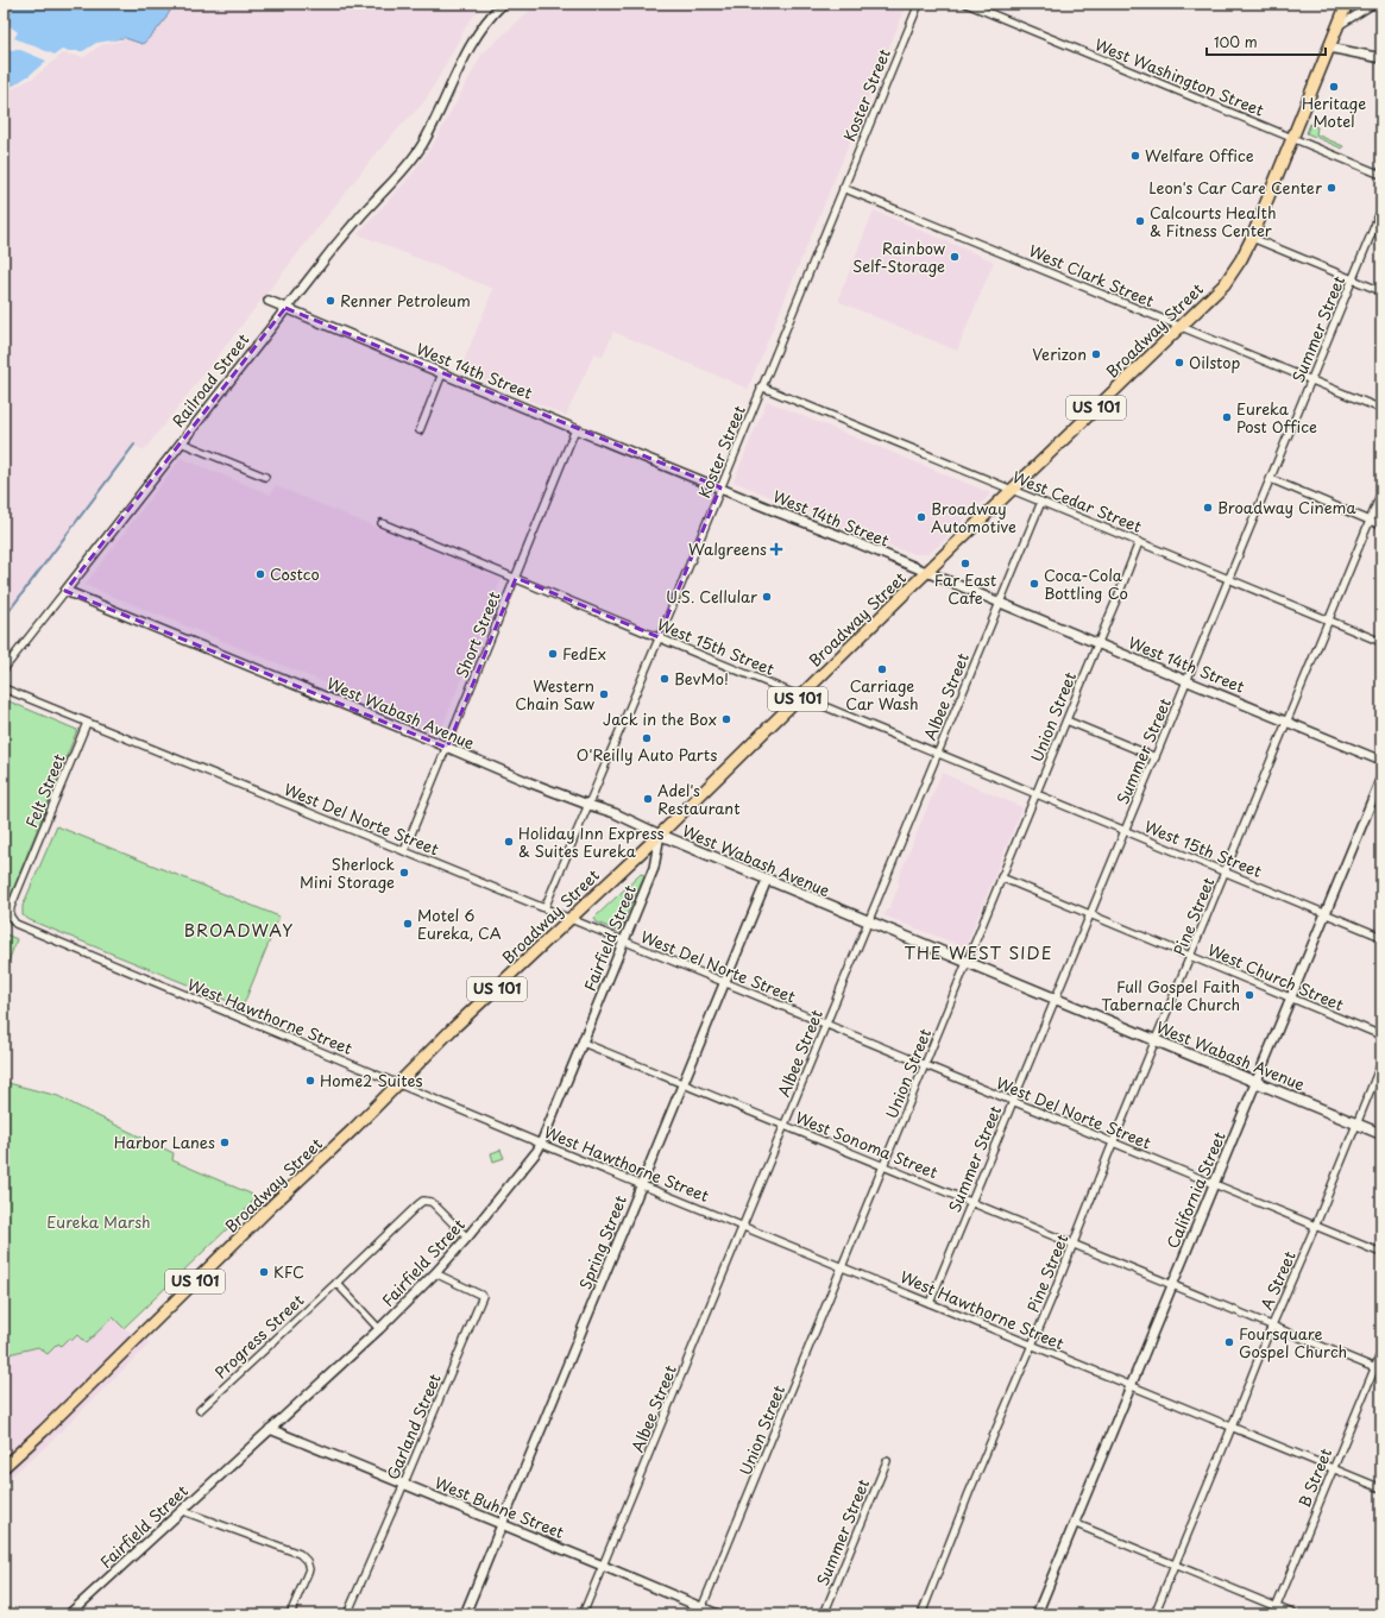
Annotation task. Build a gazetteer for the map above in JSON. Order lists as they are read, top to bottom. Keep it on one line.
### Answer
{"streets":{"highway":["Broadway Street","US 101"],"main road":["West Wabash Avenue"],"street":["West Washington Street","Koster Street","West Clark Street","Summer Street","West 14th Street","Railroad Street","West Cedar Street","Short Street","West 15th Street","Albee Street","Union Street","Felt Street","West Del Norte Street","Pine Street","Fairfield Street","West Church Street","West Hawthorne Street","West Sonoma Street","California Street","Spring Street","A Street","Progress Street","Garland Street","B Street","West Buhne Street"]},"crossings":[["West Washington Street","Broadway Street"],["Koster Street","West Clark Street"],["Koster Street","West 14th Street"],["Koster Street","West Cedar Street"],["Koster Street","West 15th Street"],["Koster Street","West Wabash Avenue"],["Koster Street","West Del Norte Street"],["West Clark Street","Summer Street"],["West Clark Street","Broadway Street"],["Summer Street","West 14th Street"],["Summer Street","West Cedar Street"],["Summer Street","West 15th Street"],["Summer Street","West Wabash Avenue"],["Summer Street","West Del Norte Street"],["Summer Street","West Church Street"],["Summer Street","West Hawthorne Street"],["Summer Street","West Sonoma Street"],["Broadway Street","West 14th Street"],["Broadway Street","West Cedar Street"],["Broadway Street","West 15th Street"],["Broadway Street","West Wabash Avenue"],["Broadway Street","West Del Norte Street"],["Broadway Street","Fairfield Street"],["Broadway Street","West Hawthorne Street"],["West 14th Street","Railroad Street"],["West 14th Street","Short Street"],["West 14th Street","Albee Street"],["West 14th Street","Union Street"],["West 14th Street","Pine Street"],["Railroad Street","West Wabash Avenue"],["West Cedar Street","Albee Street"],["West Cedar Street","Union Street"],["West Cedar Street","Pine Street"],["Short Street","West 15th Street"],["Short Street","West Wabash Avenue"],["Short Street","West Del Norte Street"],["West 15th Street","Albee Street"],["West 15th Street","Union Street"],["West 15th Street","Pine Street"],["West 15th Street","California Street"],["Albee Street","West Wabash Avenue"],["Albee Street","West Del Norte Street"],["Albee Street","West Hawthorne Street"],["Albee Street","West Sonoma Street"],["Albee Street","West Buhne Street"],["West Wabash Avenue","Union Street"],["West Wabash Avenue","Pine Street"],["West Wabash Avenue","Fairfield Street"],["West Wabash Avenue","California Street"],["West Wabash Avenue","Spring Street"],["West Wabash Avenue","A Street"],["Union Street","West Del Norte Street"],["Union Street","West Church Street"],["Union Street","West Hawthorne Street"],["Union Street","West Sonoma Street"],["Union Street","West Buhne Street"],["Felt Street","West Del Norte Street"],["Felt Street","West Hawthorne Street"],["West Del Norte Street","Pine Street"],["West Del Norte Street","Fairfield Street"],["West Del Norte Street","California Street"],["West Del Norte Street","Spring Street"],["West Del Norte Street","A Street"],["Pine Street","West Church Street"],["Pine Street","West Hawthorne Street"],["Pine Street","West Sonoma Street"],["Fairfield Street","West Hawthorne Street"],["Fairfield Street","West Sonoma Street"],["Fairfield Street","Progress Street"],["Fairfield Street","Garland Street"],["Fairfield Street","West Buhne Street"],["West Church Street","California Street"],["West Hawthorne Street","California Street"],["West Hawthorne Street","Spring Street"],["West Hawthorne Street","A Street"],["West Hawthorne Street","B Street"],["West Sonoma Street","California Street"],["West Sonoma Street","Spring Street"],["West Sonoma Street","A Street"],["West Sonoma Street","B Street"],["Spring Street","West Buhne Street"],["Garland Street","West Buhne Street"]],"districts":["BROADWAY","THE WEST SIDE"],"parks":["Eureka Marsh"],"places":{"other":["Heritage Motel","Welfare Office","Leon's Car Care Center","Calcourts Health & Fitness Center","Rainbow Self-Storage","Renner Petroleum","Verizon","Oilstop","Eureka Post Office","Broadway Cinema","Broadway Automotive","Far East Cafe","Costco","Coca-Cola Bottling Co","U.S. Cellular","FedEx","Carriage Car Wash","BevMo!","Western Chain Saw","Jack in the Box","O'Reilly Auto Parts","Adel's Restaurant","Holiday Inn Express & Suites Eureka","Sherlock Mini Storage","Motel 6 Eureka, CA","Full Gospel Faith Tabernacle Church","Home2 Suites","Harbor Lanes","KFC","Foursquare Gospel Church"],"health":["Walgreens"]},"scale_bar":"100 m"}
